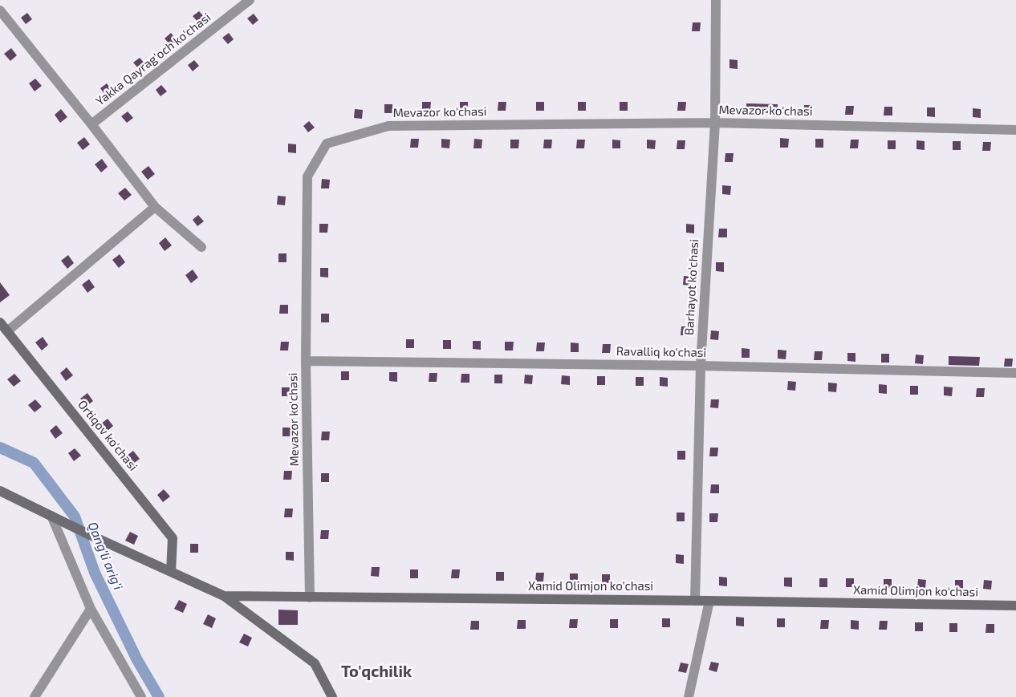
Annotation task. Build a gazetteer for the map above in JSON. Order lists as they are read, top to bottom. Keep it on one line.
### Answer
{"streets":{"main road":["Ortiqov ko'chasi","Xamid Olimjon ko'chasi"],"street":["Yakka Qayrag'och ko'chasi","Mevazor ko'chasi","Barhayot ko'chasi","Ravalliq ko'chasi"]},"crossings":[["Mevazor ko'chasi","Barhayot ko'chasi"],["Mevazor ko'chasi","Ravalliq ko'chasi"],["Mevazor ko'chasi","Xamid Olimjon ko'chasi"],["Barhayot ko'chasi","Ravalliq ko'chasi"],["Barhayot ko'chasi","Xamid Olimjon ko'chasi"],["Ortiqov ko'chasi","Xamid Olimjon ko'chasi"]],"districts":["To'qchilik"],"water":["Qang'li arig'i"]}
